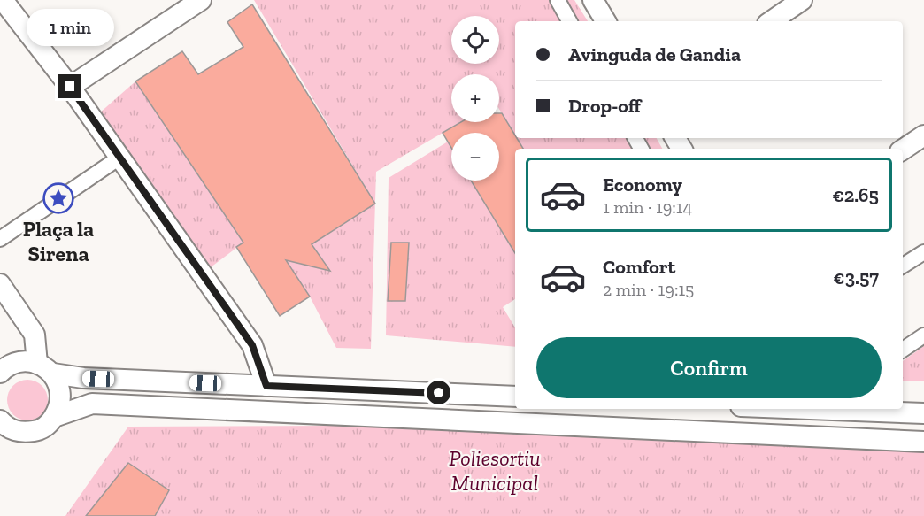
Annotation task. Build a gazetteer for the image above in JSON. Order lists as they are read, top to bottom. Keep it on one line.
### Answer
{"parks":["Poliesortiu Municipal"],"places":{"place":["Plaça la Sirena"]},"page":{"bubble":"1 min","map_buttons":["+","−"],"banner":["Avinguda de Gandia","Drop-off"],"list":[{"name":"Economy","note":"1 min · 19:14","value":"€2.65"},{"name":"Comfort","note":"2 min · 19:15","value":"€3.57"}],"buttons":"Confirm"}}
